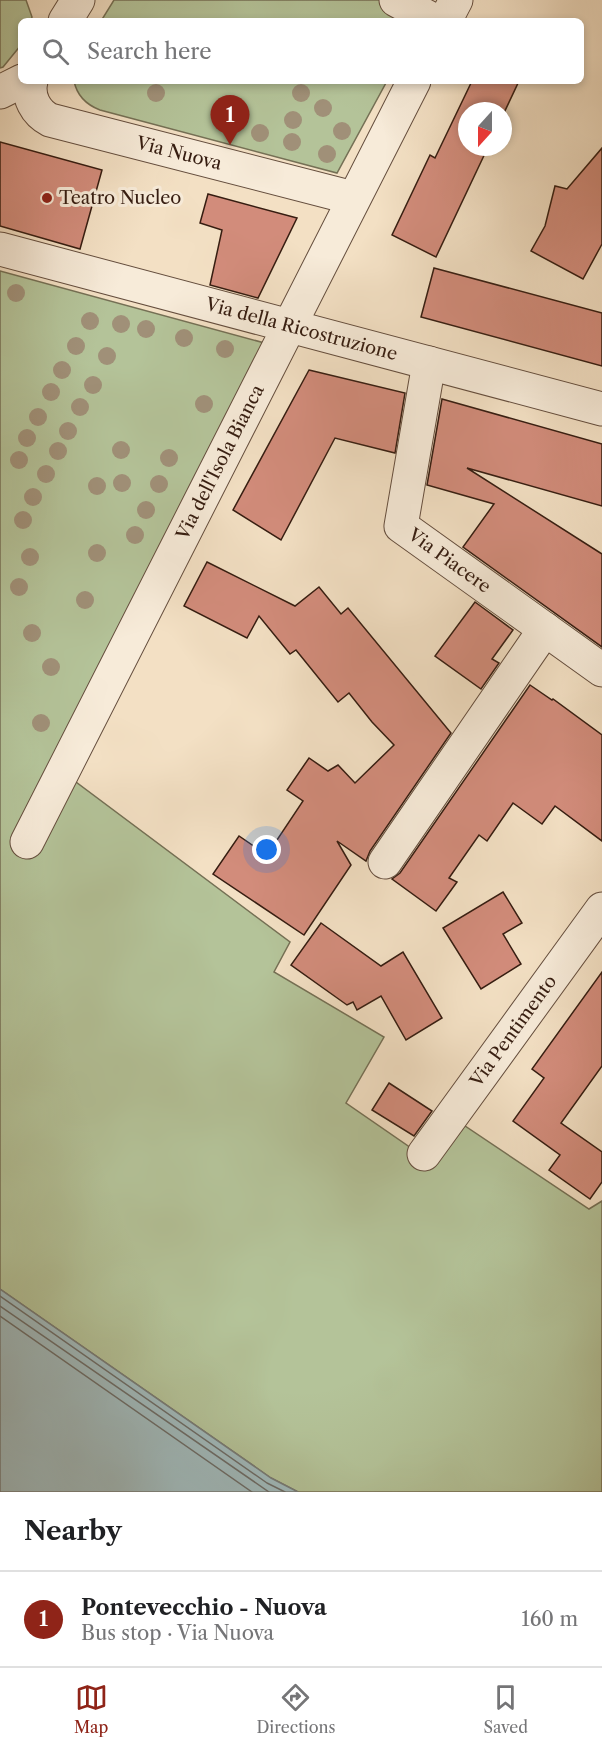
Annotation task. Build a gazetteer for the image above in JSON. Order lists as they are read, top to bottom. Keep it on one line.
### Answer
{"streets":{"street":["Via Nuova","Via della Ricostruzione","Via dell'Isola Bianca","Via Piacere","Via Pentimento"]},"crossings":[["Via Nuova","Via dell'Isola Bianca"],["Via della Ricostruzione","Via dell'Isola Bianca"],["Via della Ricostruzione","Via Piacere"]],"places":["Teatro Nucleo"],"north":"bottom","page":{"search":"Search here","pins":"1","heading":"Nearby","list":[{"mark":"1","name":"Pontevecchio - Nuova","note":"Bus stop · Via Nuova","value":"160 m"}],"nav":["Map","Directions","Saved"]}}
